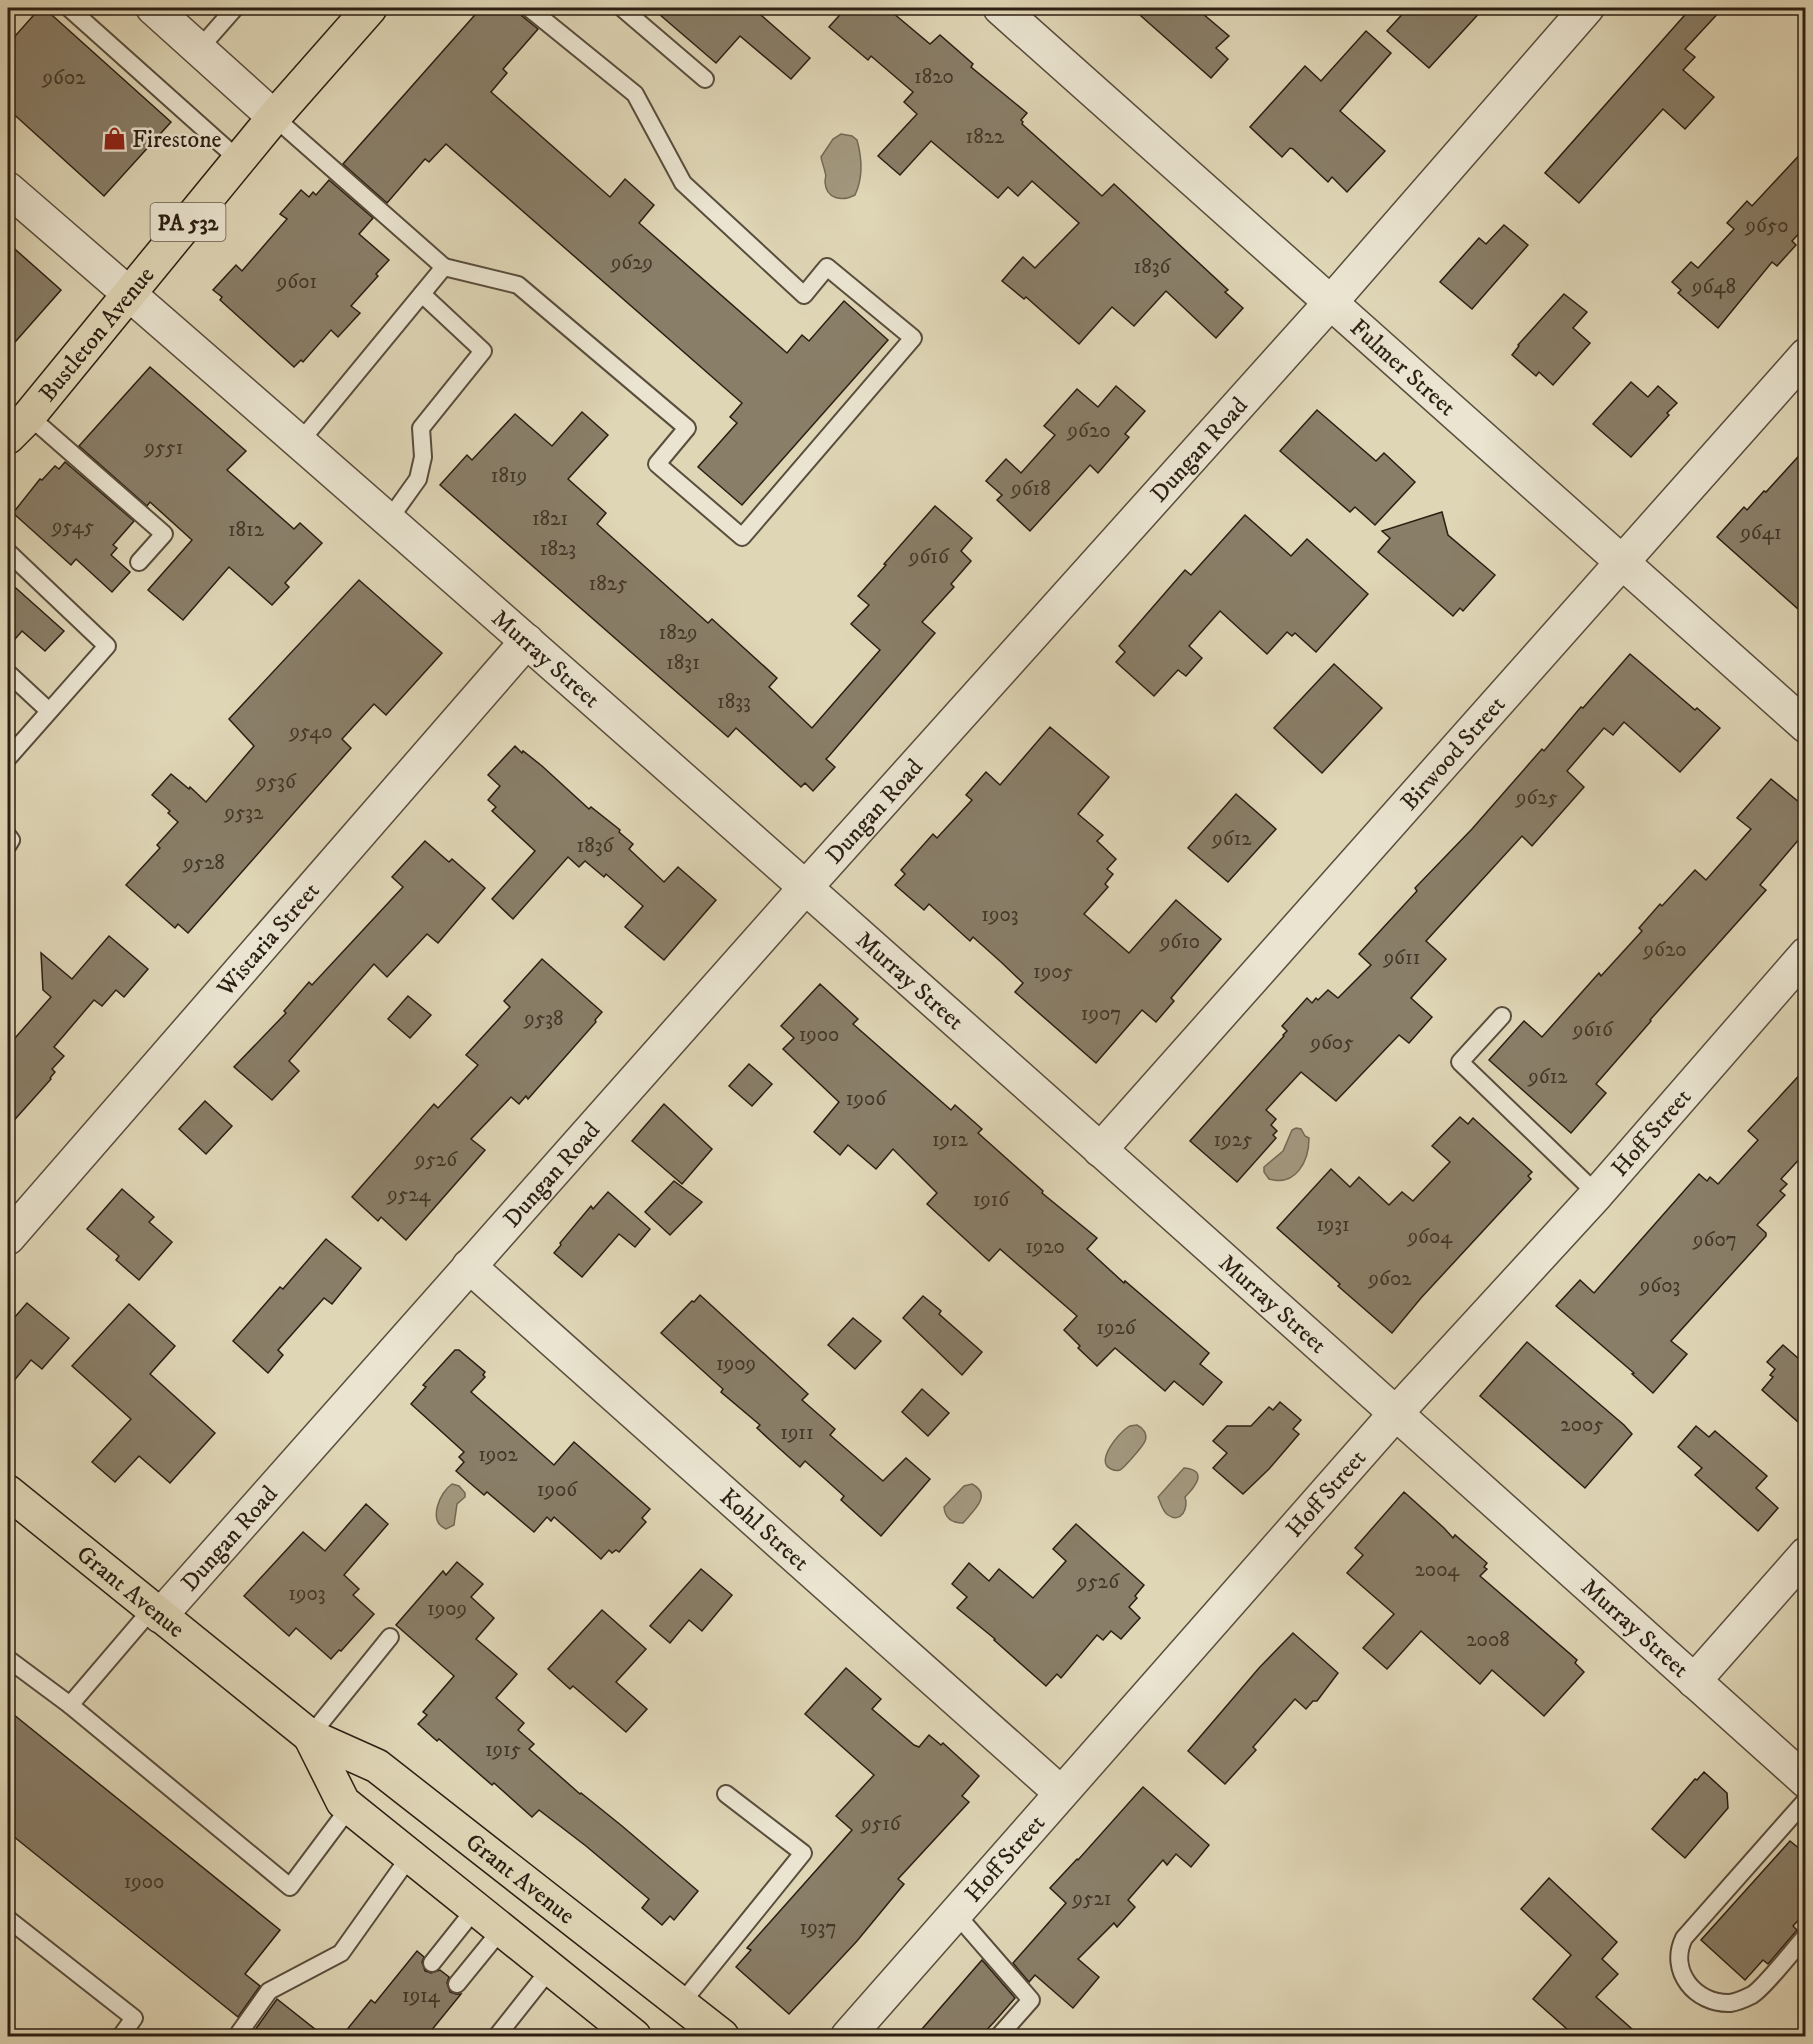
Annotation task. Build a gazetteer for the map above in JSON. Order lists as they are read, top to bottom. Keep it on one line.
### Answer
{"streets":{"main road":["PA 532","Bustleton Avenue","Grant Avenue"],"street":["Fulmer Street","Dungan Road","Murray Street","Birwood Street","Wistaria Street","Hoff Street","Kohl Street"]},"crossings":[["Bustleton Avenue","Murray Street"],["Fulmer Street","Dungan Road"],["Fulmer Street","Birwood Street"],["Dungan Road","Murray Street"],["Dungan Road","Kohl Street"],["Dungan Road","Grant Avenue"],["Murray Street","Birwood Street"],["Murray Street","Wistaria Street"],["Murray Street","Hoff Street"],["Hoff Street","Kohl Street"]],"places":{"shop":["Firestone"]},"house_numbers":["1820","9602","1822","9650","9629","1836","9601","9648","9620","9551","1819","9618","1821","9545","1812","9641","1823","9616","1825","1829","1831","1833","9540","9536","9625","9532","9612","1836","9528","1903","9610","9620","9611","1905","1907","9538","9616","1900","9605","9612","1906","1912","1925","9526","9524","1916","1931","9604","9607","1920","9602","9603","1926","1909","2005","1911","1902","1906","2004","9526","1903","1909","2008","1915","9516","1900","9521","1937","1914"]}
